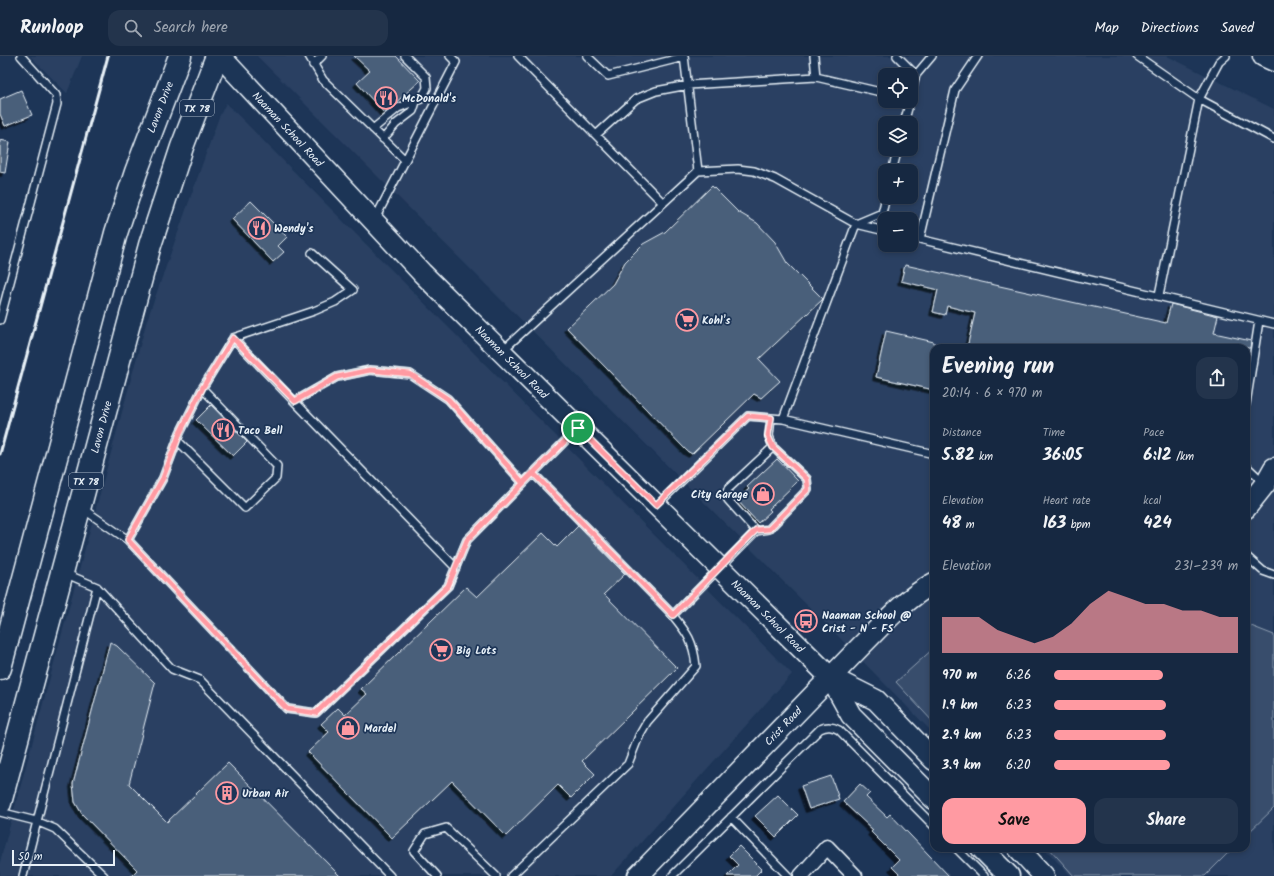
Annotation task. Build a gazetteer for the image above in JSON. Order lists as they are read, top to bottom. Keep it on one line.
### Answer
{"streets":{"main road":["Lavon Drive","TX 78","Naaman School Road","Crist Road"]},"crossings":[["Lavon Drive","Naaman School Road"],["Naaman School Road","Crist Road"]],"places":{"restaurant":["McDonald's","Wendy's","Taco Bell"],"supermarket":["Kohl's","Big Lots"],"shop":["City Garage","Mardel"],"bus stop":["Naaman School @ Crist - N - FS"],"building":["Urban Air"]},"scale_bar":"50 m","page":{"header":"Runloop","search":"Search here","nav":["Map","Directions","Saved"],"map_buttons":["+","−"],"heading":["Evening run","20:14 · 6 × 970 m"],"stats":[["Distance","5.82 km"],["Time","36:05"],["Pace","6:12 /km"],["Elevation","48 m"],["Heart rate","163 bpm"],["kcal","424"]],"chart":["Elevation","231–239 m"],"list":[{"name":"970 m","note":"6:26"},{"name":"1.9 km","note":"6:23"},{"name":"2.9 km","note":"6:23"},{"name":"3.9 km","note":"6:20"}],"buttons":["Save","Share"],"scale":"50 m"}}
